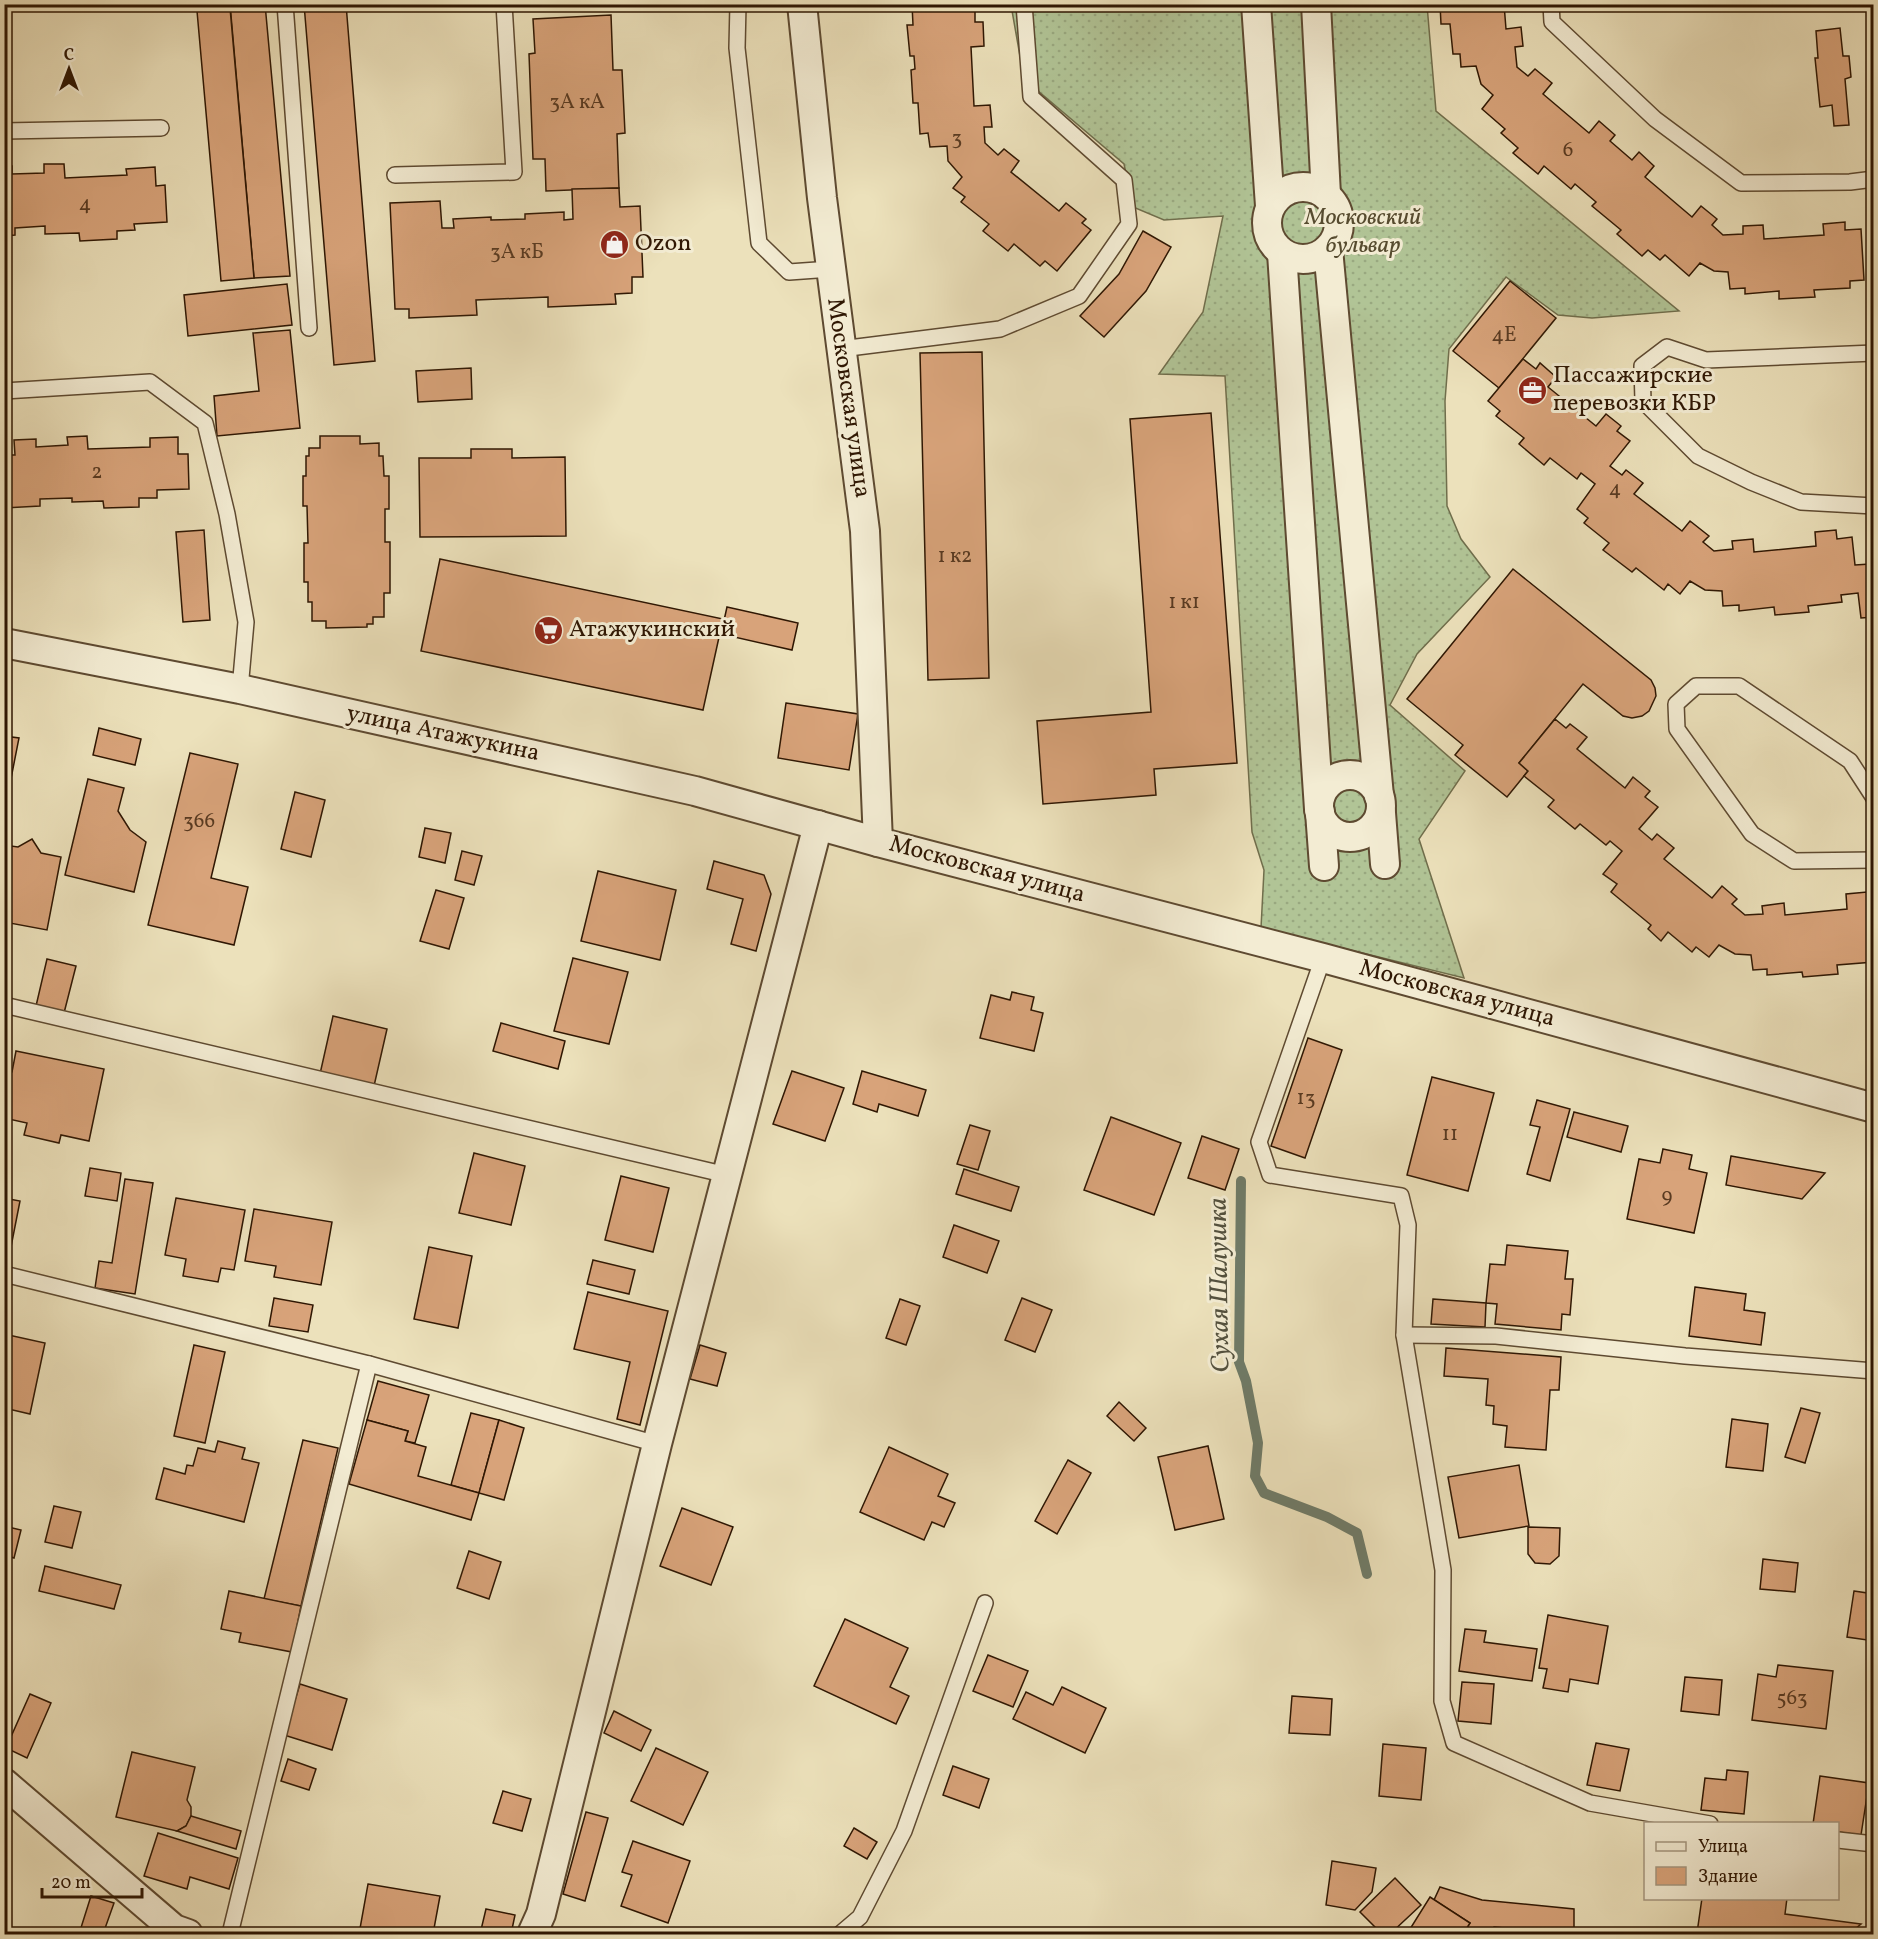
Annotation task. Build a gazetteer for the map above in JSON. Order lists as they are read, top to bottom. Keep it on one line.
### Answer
{"streets":{"street":["Московская улица","улица Атажукина"]},"crossings":[["Московская улица","улица Атажукина"]],"water":["Сухая Шалушка"],"parks":["Московский бульвар"],"places":{"shop":["Ozon"],"office":["Пассажирские перевозки КБР"],"supermarket":["Атажукинский"]},"house_numbers":["3А кА","3","6","4","3А кБ","4Е","2","4","1 к2","1 к1","366","13","11","9","563"],"legend":["Улица","Здание"],"scale_bar":"20 m","north":"top"}
